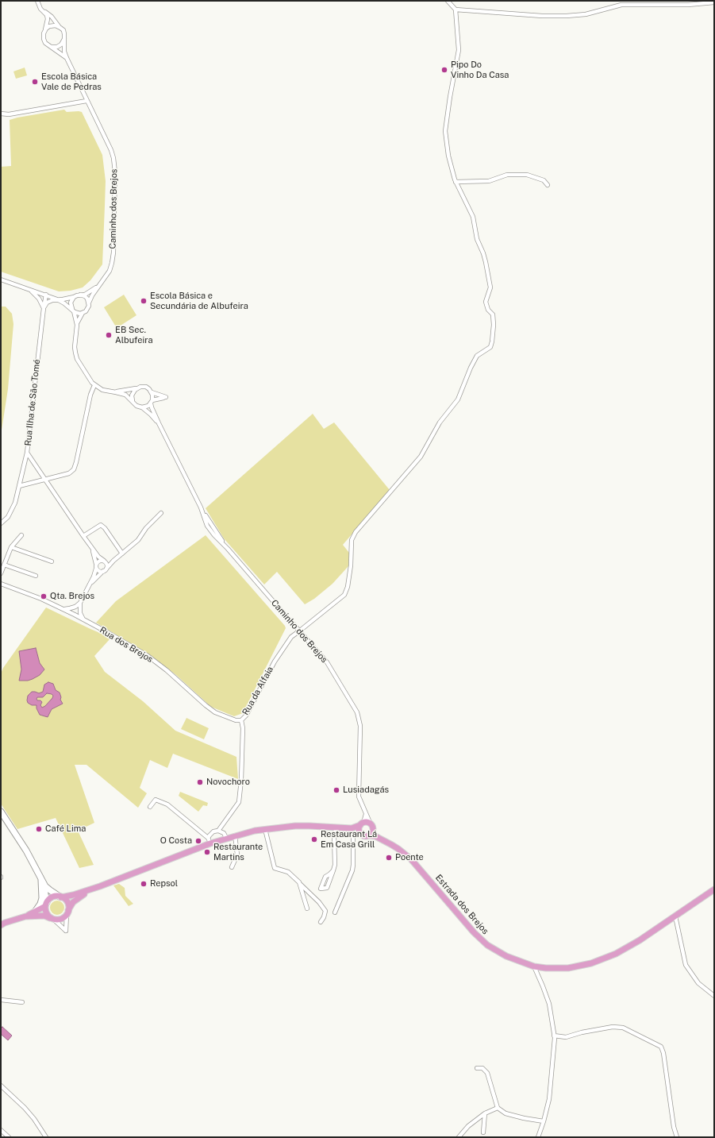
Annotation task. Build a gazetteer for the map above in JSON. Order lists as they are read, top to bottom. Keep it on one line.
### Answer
{"streets":{"main road":["Estrada dos Brejos"],"street":["Caminho dos Brejos","Rua Ilha de São Tomé","Rua dos Brejos","Rua da Alfaia"]},"crossings":[["Caminho dos Brejos","Rua da Alfaia"],["Rua dos Brejos","Rua da Alfaia"]],"places":["Pipo Do Vinho Da Casa","Escola Básica Vale de Pedras","Escola Básica e Secundária de Albufeira","EB Sec. Albufeira","Qta. Brejos","Novochoro","Lusiadagás","Café Lima","Restaurant Lá Em Casa Grill","O Costa","Restaurante Martins","Poente","Repsol"]}
